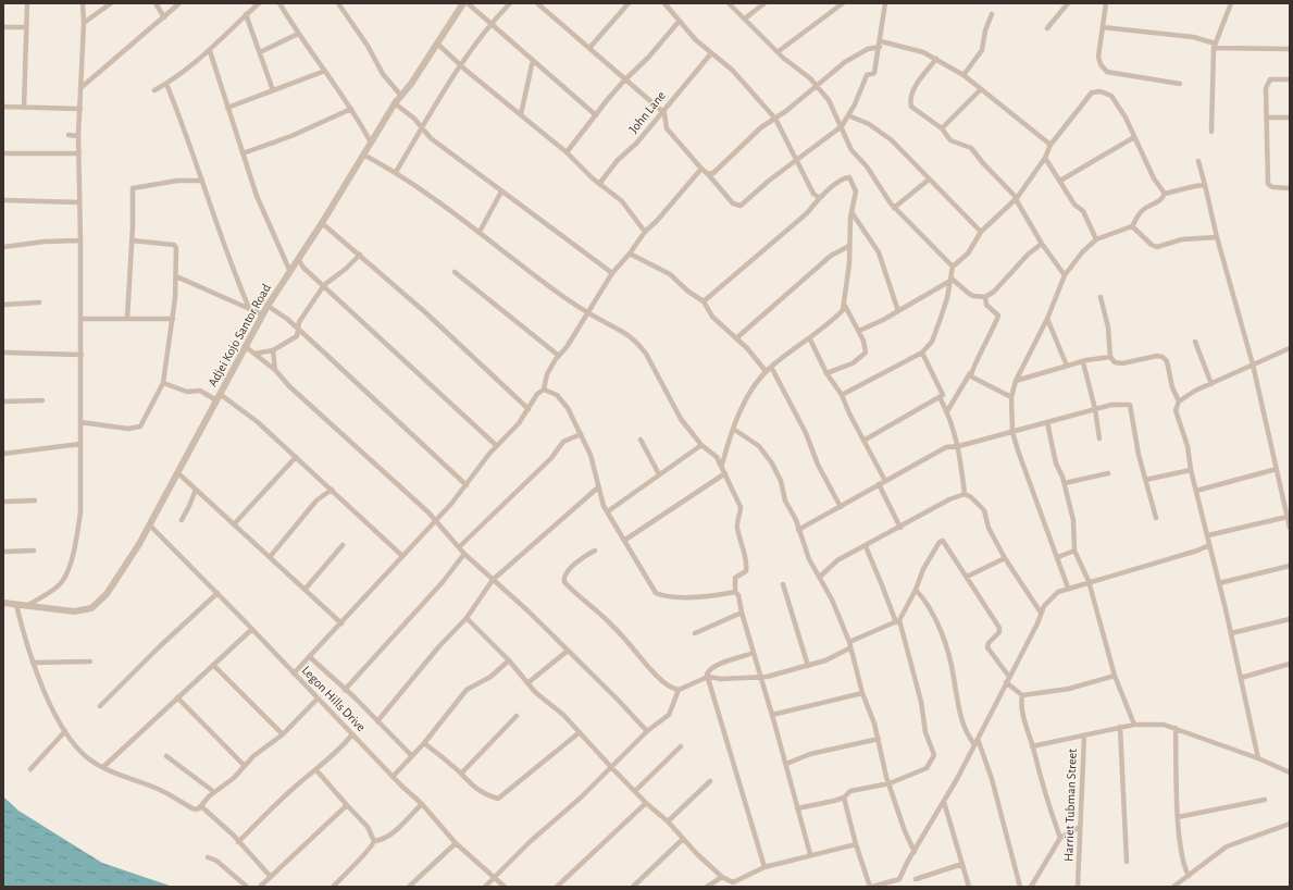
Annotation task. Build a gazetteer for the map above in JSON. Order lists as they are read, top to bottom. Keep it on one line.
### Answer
{"streets":{"street":["John Lane","Adjei Kojo Santor Road","Legon Hills Drive","Harriet Tubman Street"]},"crossings":[["Adjei Kojo Santor Road","Legon Hills Drive"]]}
